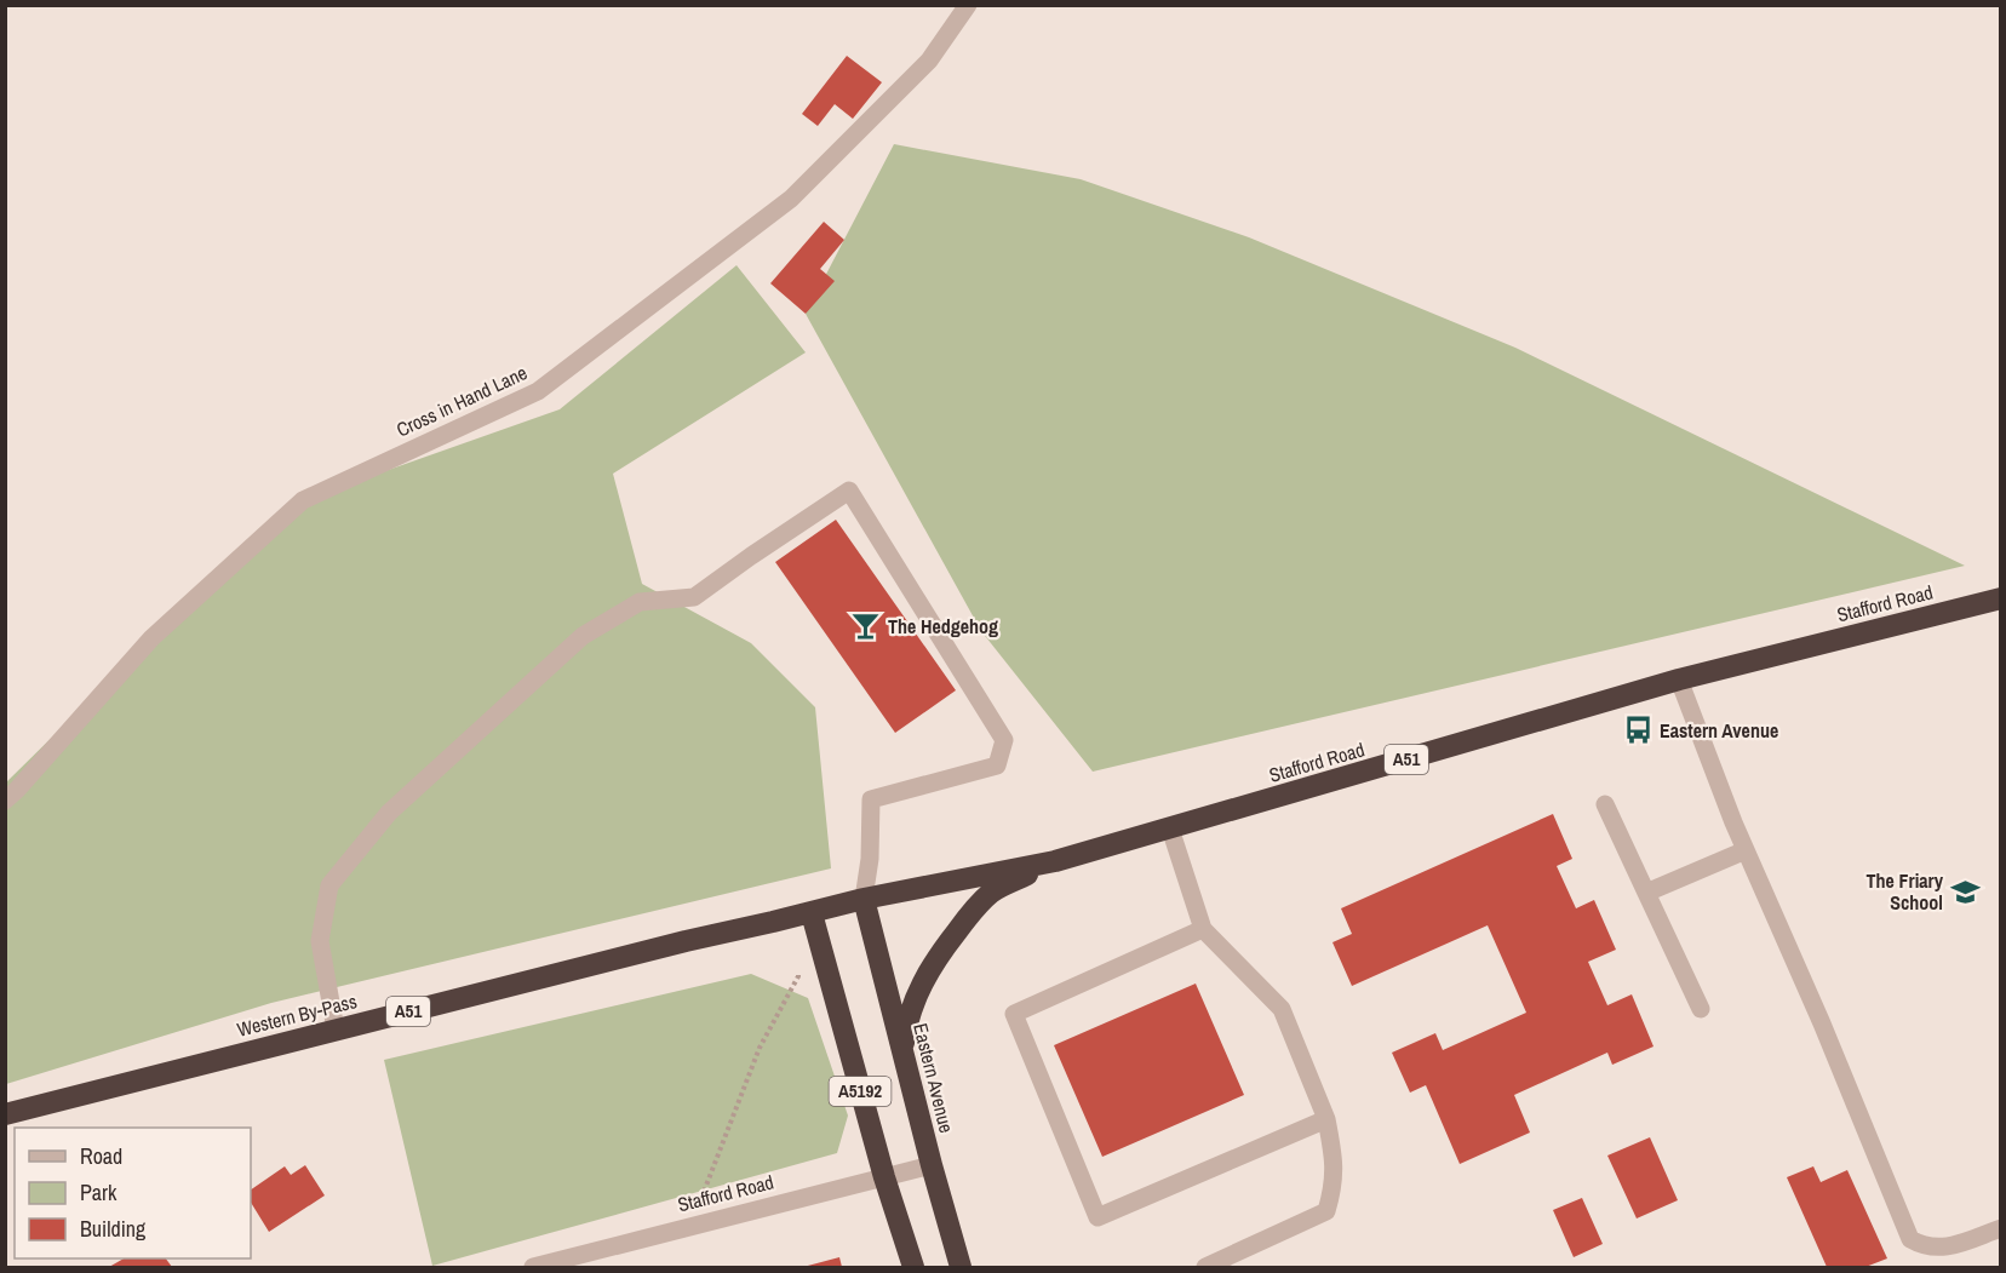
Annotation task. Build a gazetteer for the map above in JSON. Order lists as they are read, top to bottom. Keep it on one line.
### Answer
{"streets":{"highway":["Stafford Road","A51","Western By-Pass","Eastern Avenue","A5192"],"street":["Cross in Hand Lane"]},"crossings":[["Stafford Road","Western By-Pass"],["Stafford Road","Eastern Avenue"],["Stafford Road","A5192"],["Western By-Pass","A5192"]],"places":{"bar":["The Hedgehog"],"bus stop":["Eastern Avenue"],"school or university":["The Friary School"]},"legend":["Road","Park","Building"]}
